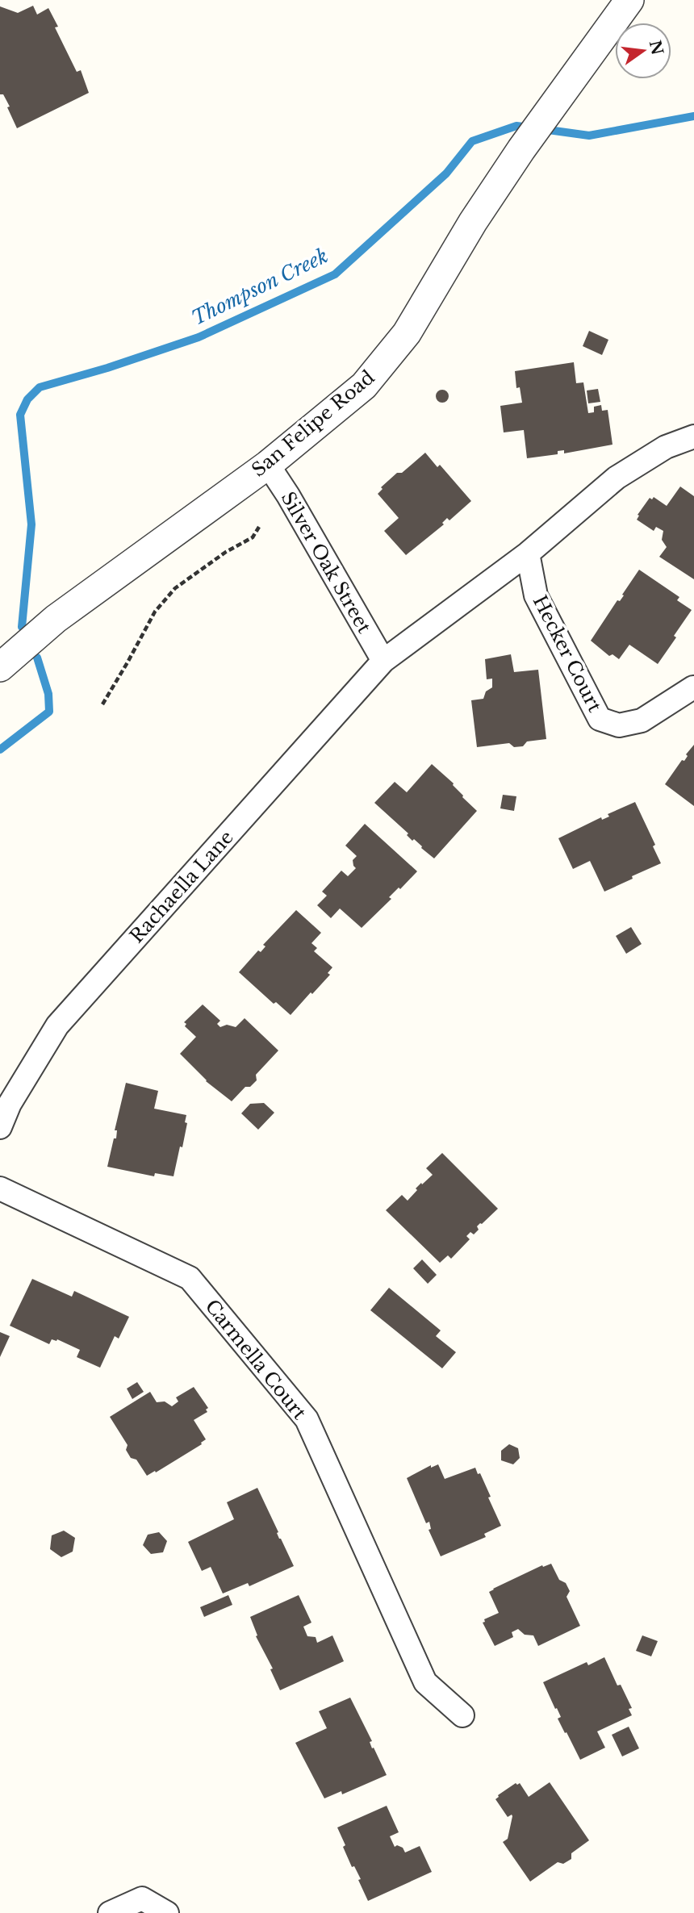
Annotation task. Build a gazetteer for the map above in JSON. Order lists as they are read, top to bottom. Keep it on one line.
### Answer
{"streets":{"street":["San Felipe Road","Silver Oak Street","Hecker Court","Rachaella Lane","Carmella Court"]},"crossings":[["San Felipe Road","Silver Oak Street"],["Silver Oak Street","Rachaella Lane"]],"water":["Thompson Creek"],"north":"right"}
